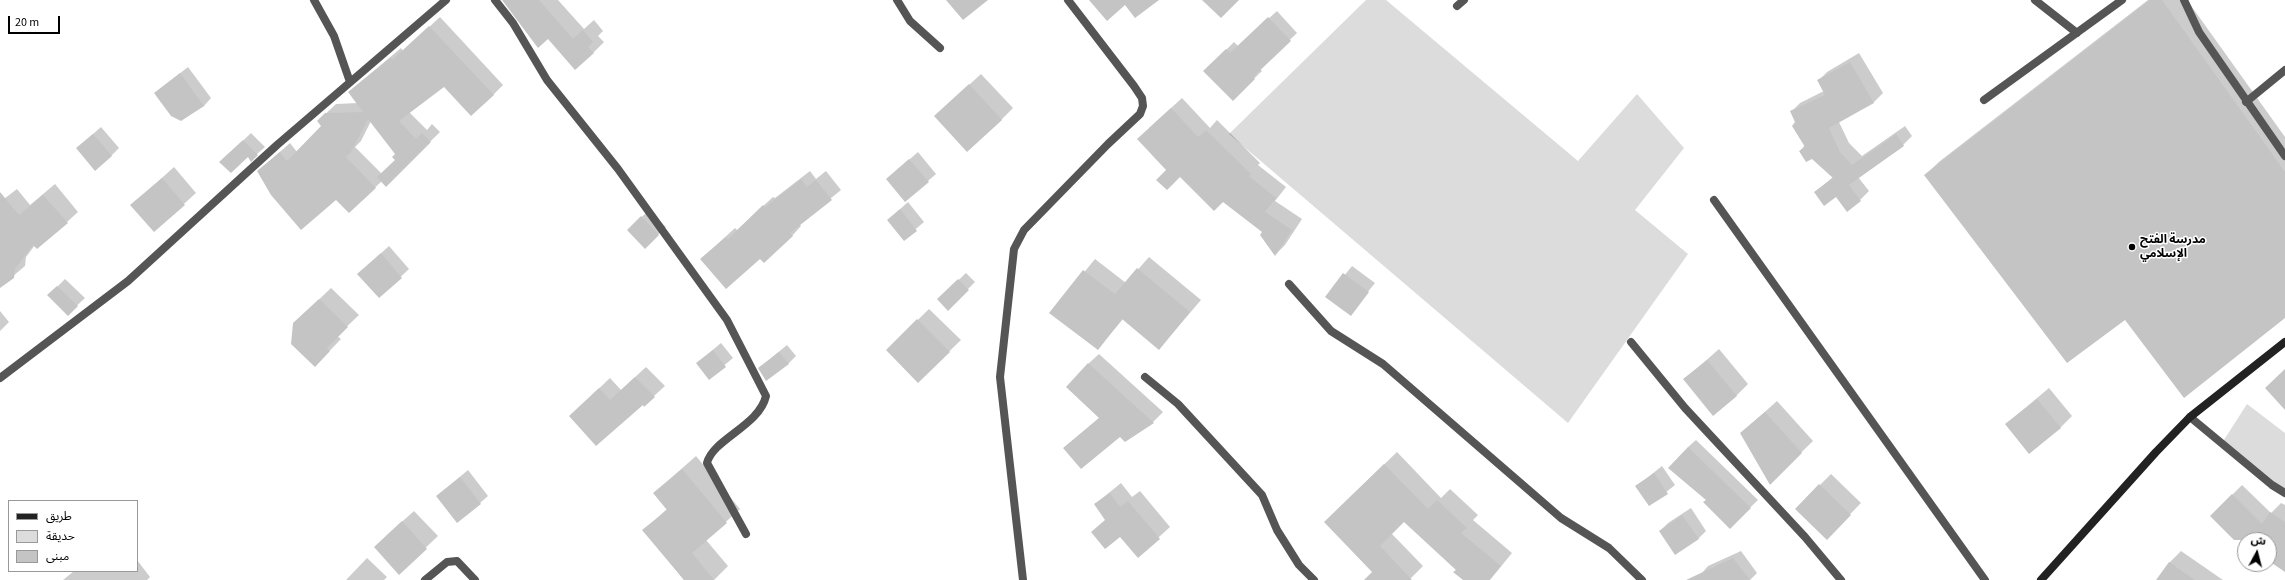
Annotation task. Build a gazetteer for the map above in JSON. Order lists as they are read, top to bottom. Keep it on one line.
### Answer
{"places":["مدرسة الفتح الإسلامي"],"legend":["طريق","حديقة","مبنى"],"scale_bar":"20 m","north":"top"}
